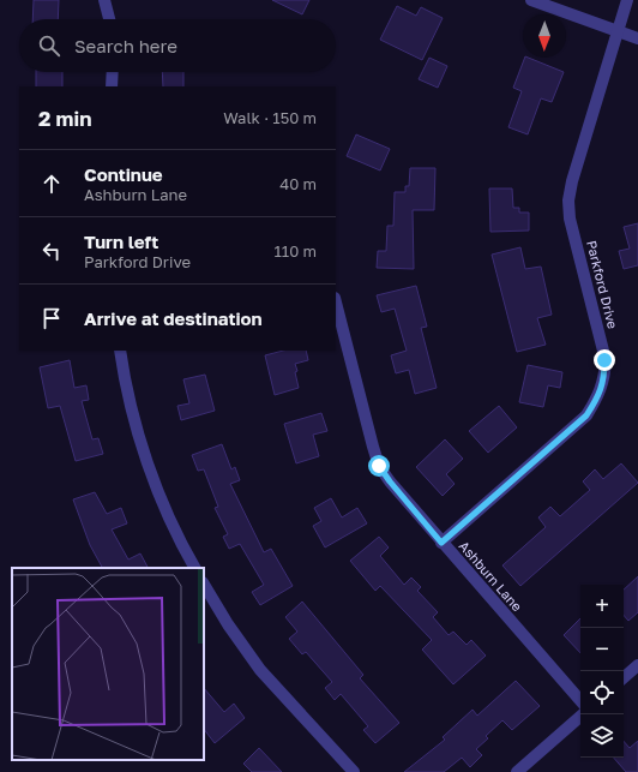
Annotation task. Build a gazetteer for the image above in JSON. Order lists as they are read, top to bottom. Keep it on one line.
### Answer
{"streets":{"street":["Parkford Drive","Ashburn Lane"]},"crossings":[["Parkford Drive","Ashburn Lane"]],"north":"bottom","page":{"search":"Search here","heading":["2 min","Walk · 150 m"],"list":[["Continue","Ashburn Lane","40 m"],["Turn left","Parkford Drive","110 m"],"Arrive at destination"],"map_buttons":["+","−"]}}
